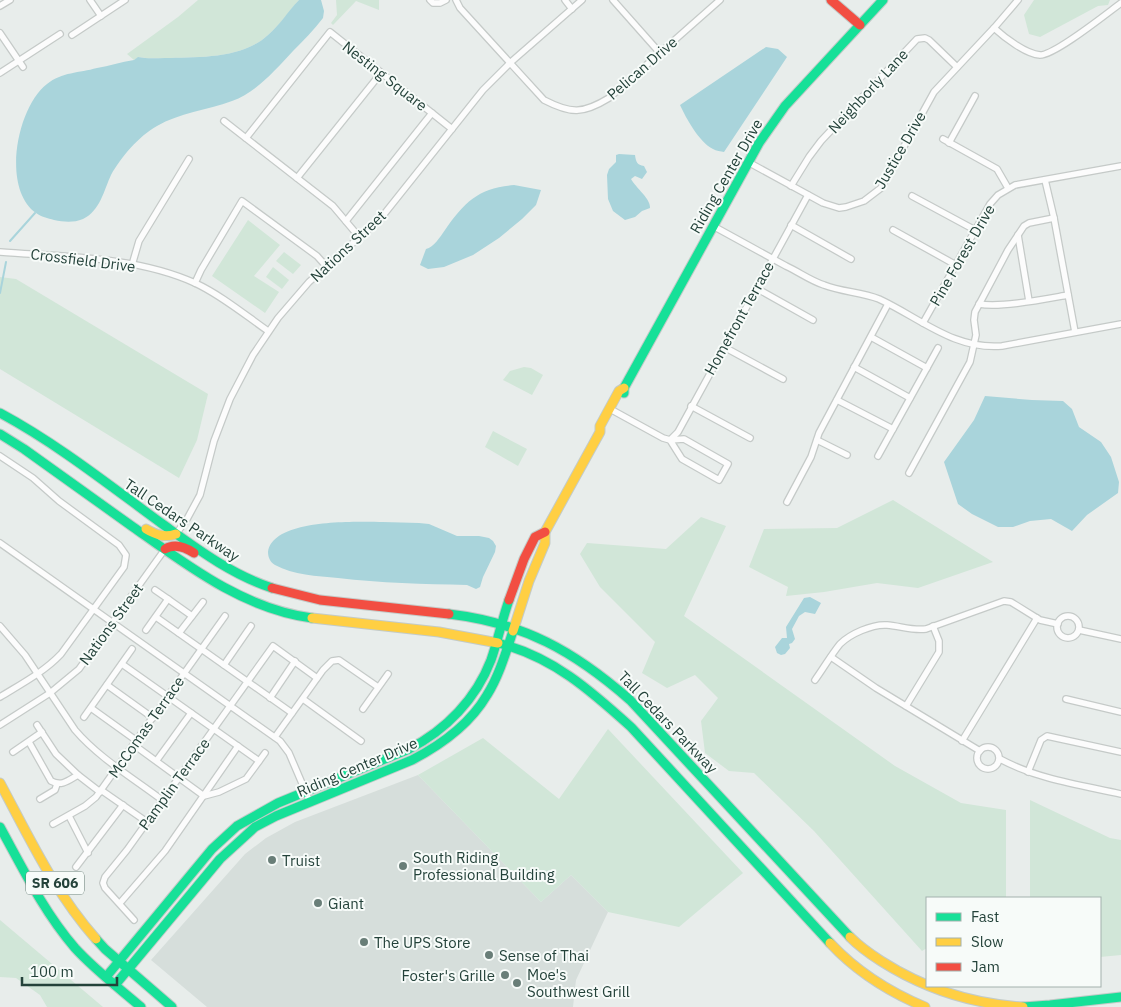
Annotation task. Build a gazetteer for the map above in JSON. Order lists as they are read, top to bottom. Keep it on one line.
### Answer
{"streets":{"main road":["Riding Center Drive","Tall Cedars Parkway","SR 606"],"street":["Pelican Drive","Nesting Square","Neighborly Lane","Justice Drive","Nations Street","Pine Forest Drive","Crossfield Drive","Homefront Terrace","McComas Terrace","Pamplin Terrace"]},"crossings":[["Pelican Drive","Nations Street"],["Nesting Square","Nations Street"],["Neighborly Lane","Justice Drive"],["Justice Drive","Riding Center Drive"],["Justice Drive","Homefront Terrace"],["Riding Center Drive","Pine Forest Drive"],["Riding Center Drive","Tall Cedars Parkway"],["Riding Center Drive","SR 606"],["Nations Street","Crossfield Drive"],["Nations Street","Tall Cedars Parkway"],["Pine Forest Drive","Homefront Terrace"]],"places":["Truist","South Riding Professional Building","Giant","The UPS Store","Sense of Thai","Foster's Grille","Moe's Southwest Grill"],"legend":["Fast","Slow","Jam"],"scale_bar":"100 m"}
